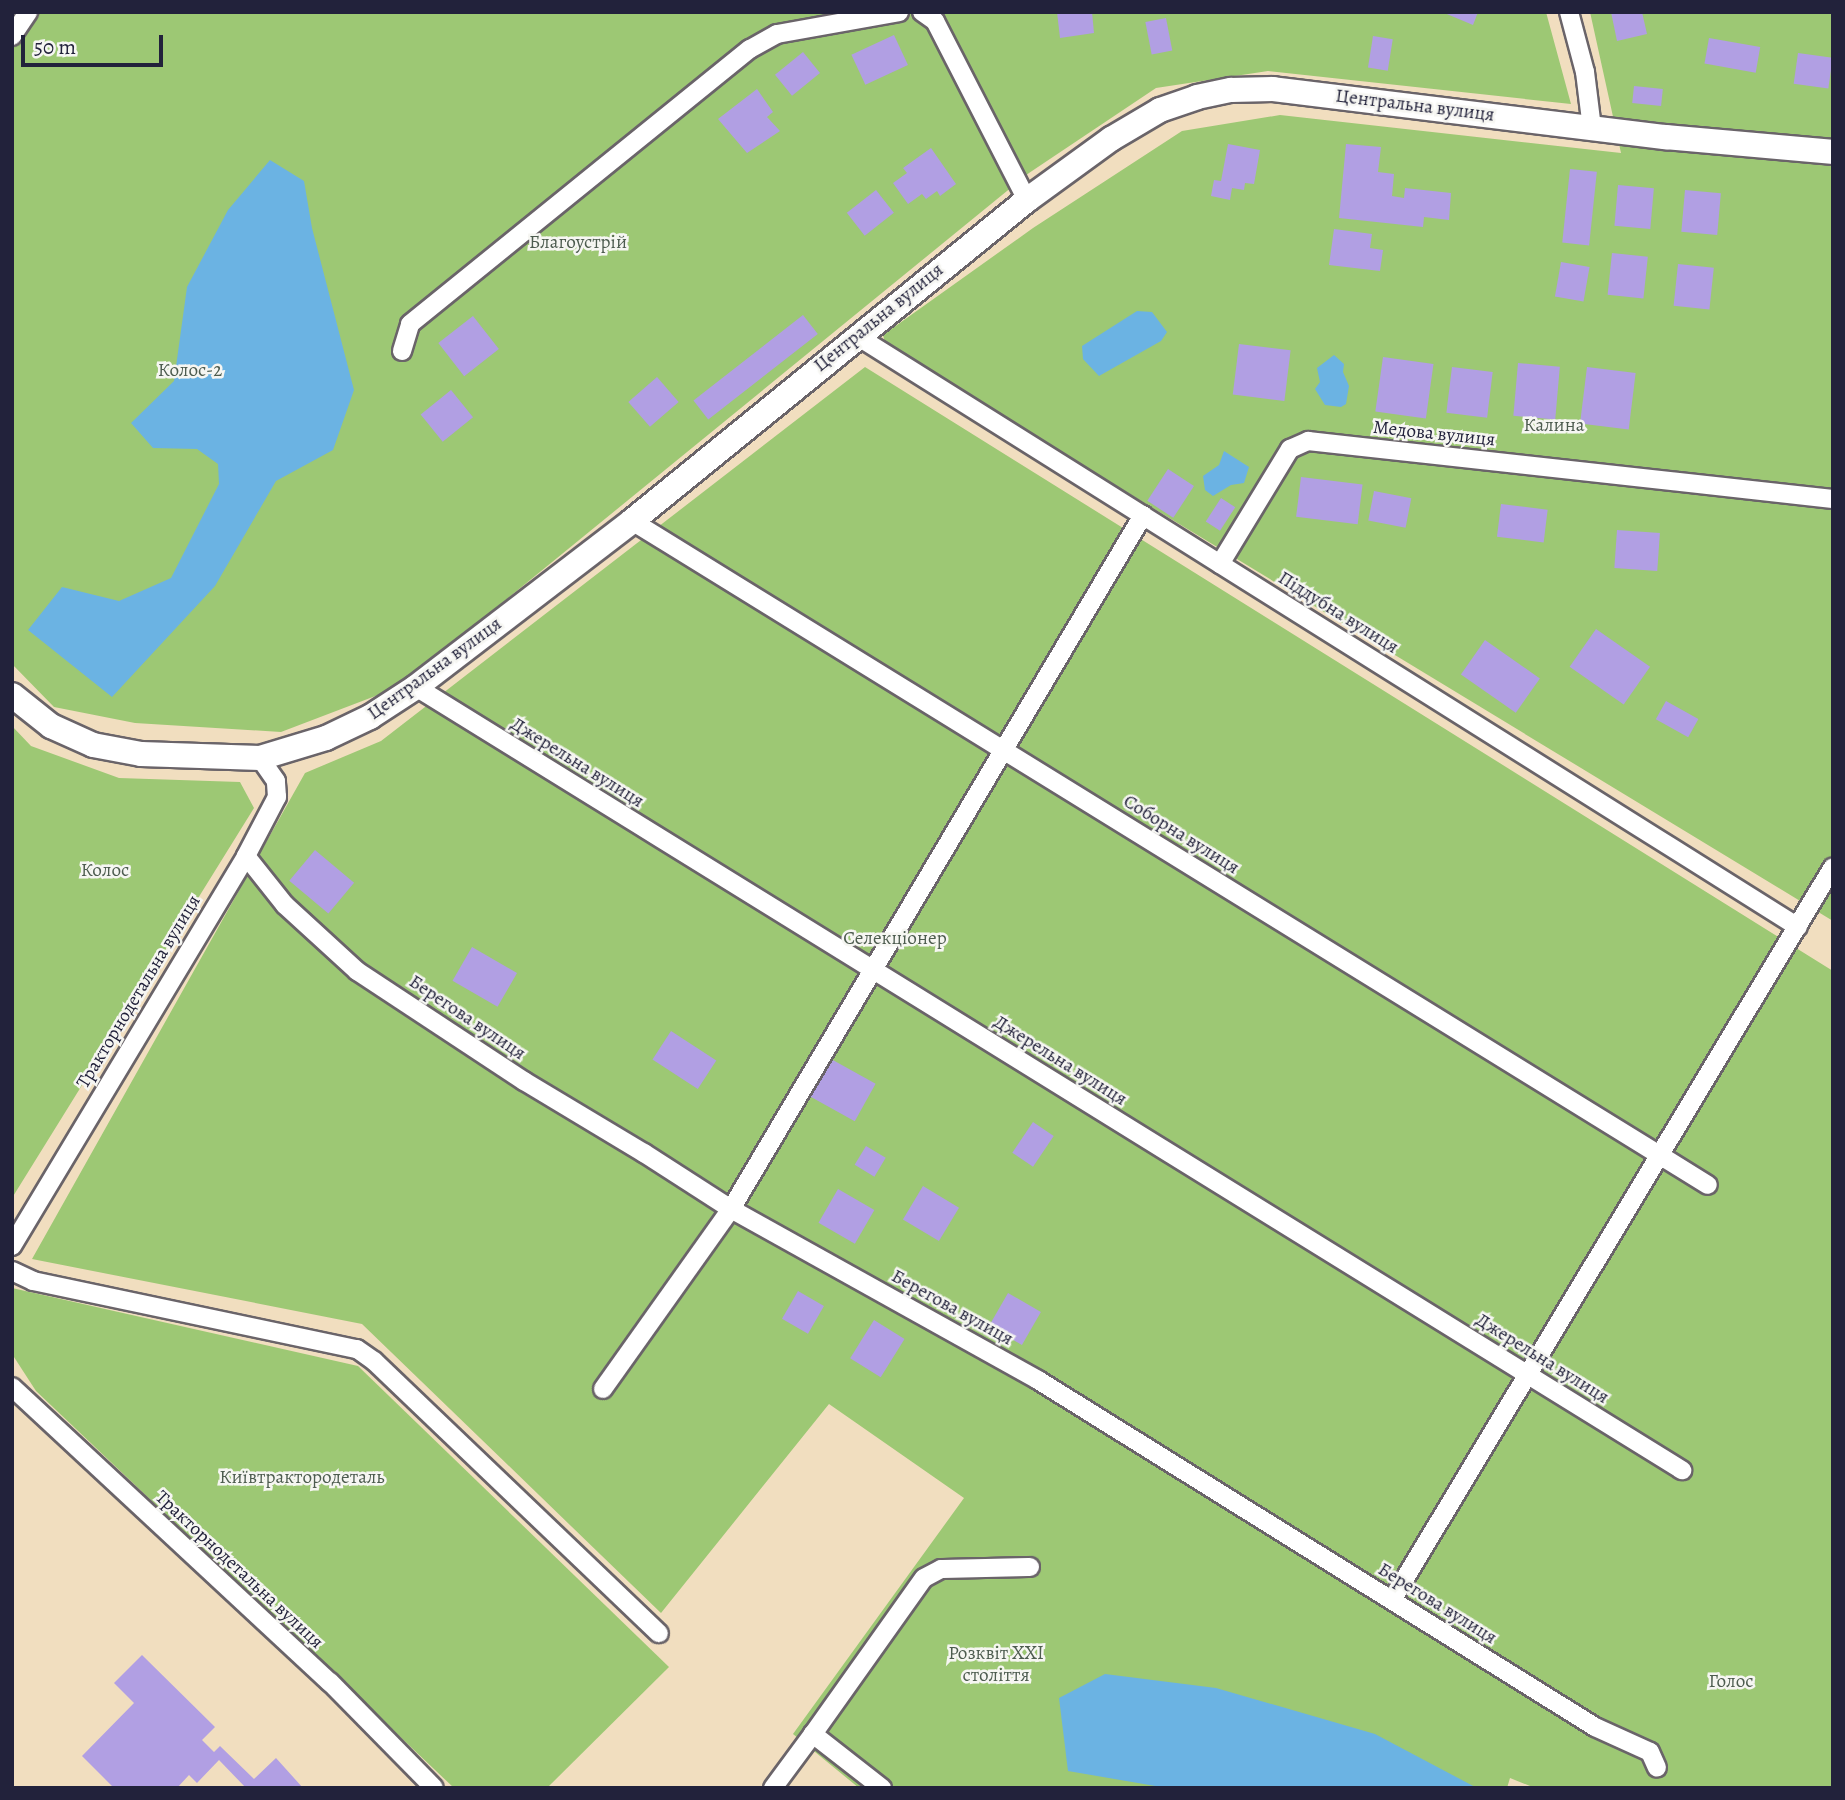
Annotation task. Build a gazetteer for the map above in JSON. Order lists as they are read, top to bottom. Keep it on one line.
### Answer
{"streets":{"street":["Центральна вулиця","Медова вулиця","Піддубна вулиця","Джерельна вулиця","Соборна вулиця","Тракторнодетальна вулиця","Берегова вулиця"]},"crossings":[["Центральна вулиця","Піддубна вулиця"],["Центральна вулиця","Джерельна вулиця"],["Центральна вулиця","Соборна вулиця"],["Центральна вулиця","Тракторнодетальна вулиця"],["Медова вулиця","Піддубна вулиця"],["Тракторнодетальна вулиця","Берегова вулиця"]],"parks":["Благоустрій","Колос-2","Калина","Колос","Селекціонер","Київтрактородеталь","Розквіт XXI століття","Голос"],"scale_bar":"50 m"}
